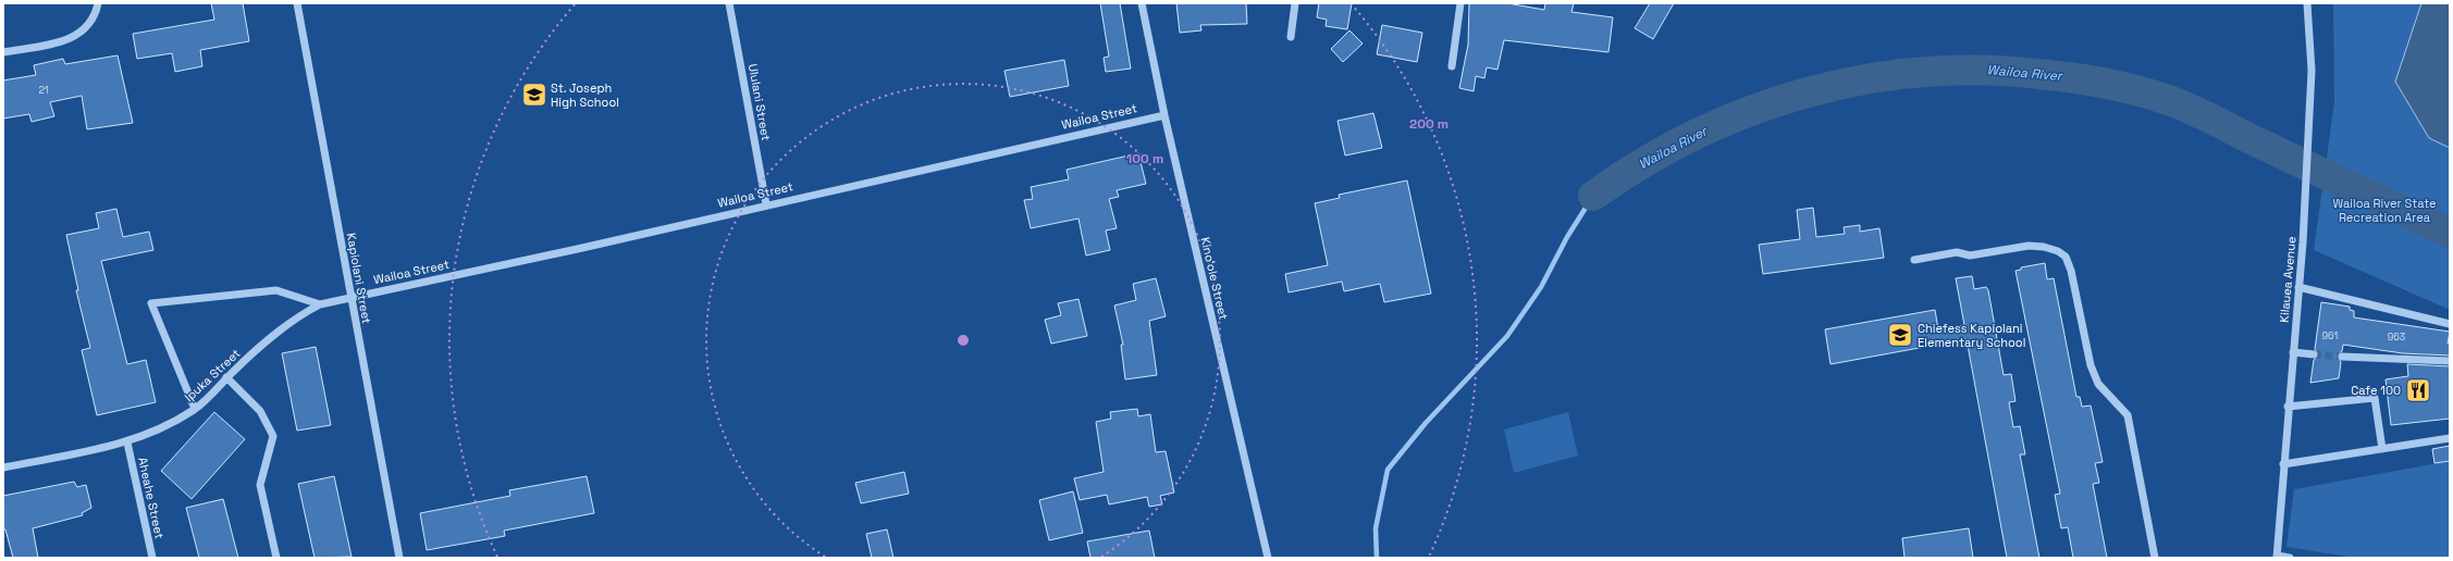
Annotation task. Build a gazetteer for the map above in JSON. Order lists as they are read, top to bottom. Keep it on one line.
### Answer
{"streets":{"street":["Ululani Street","Wailoa Street","Kapiolani Street","Kinoʻole Street","Kilauea Avenue","Ipuka Street","Aheahe Street"]},"crossings":[["Ululani Street","Wailoa Street"],["Wailoa Street","Kapiolani Street"],["Wailoa Street","Kinoʻole Street"],["Wailoa Street","Ipuka Street"],["Kapiolani Street","Ipuka Street"],["Ipuka Street","Aheahe Street"]],"water":["Wailoa River"],"parks":["Wailoa River State Recreation Area"],"places":{"school or university":["St. Joseph High School","Chiefess Kapiolani Elementary School"],"restaurant":["Cafe 100"]},"house_numbers":["21","961","963"],"rings":["200 m","100 m"]}
